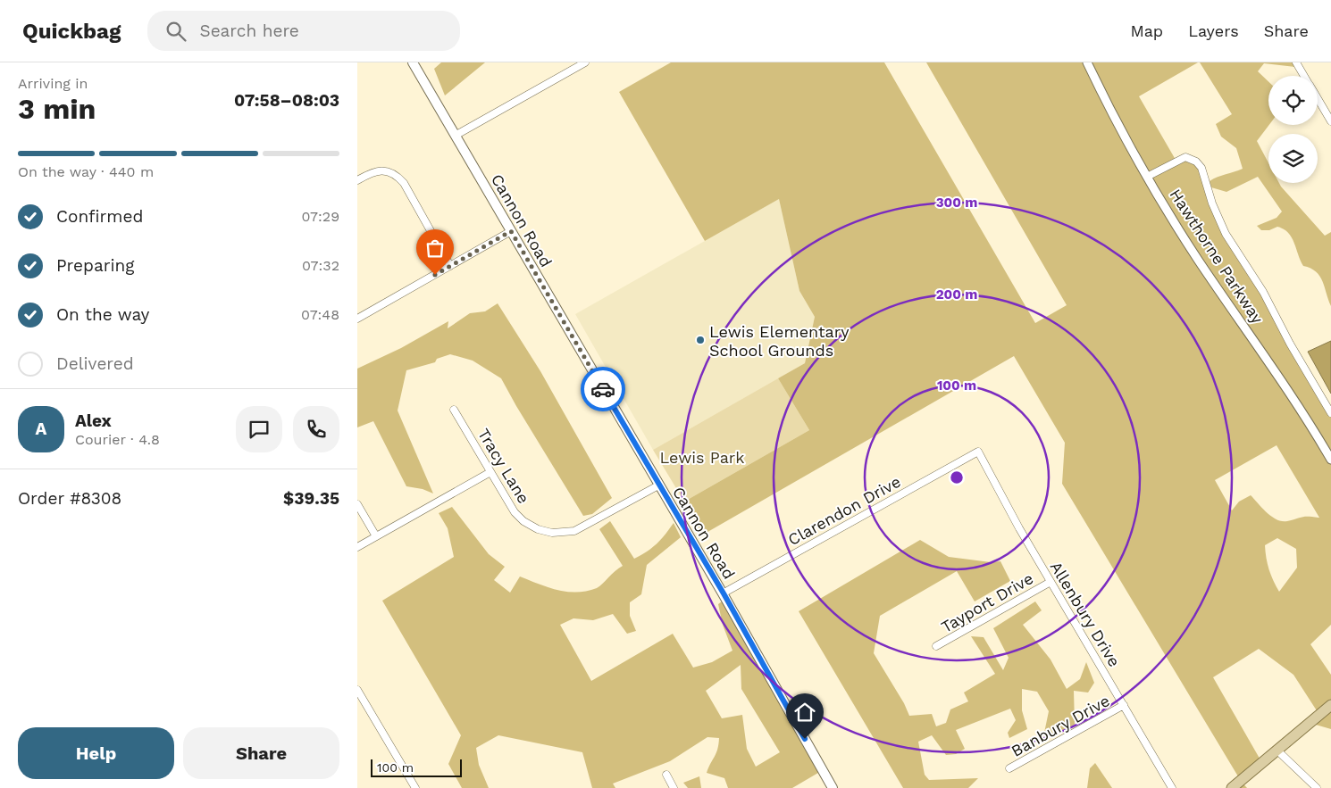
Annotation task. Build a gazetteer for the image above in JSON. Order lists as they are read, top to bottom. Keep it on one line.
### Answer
{"streets":{"main road":["Cannon Road"],"street":["Hawthorne Parkway","Tracy Lane","Clarendon Drive","Tayport Drive","Allenbury Drive","Banbury Drive"]},"crossings":[["Cannon Road","Tracy Lane"],["Cannon Road","Clarendon Drive"],["Clarendon Drive","Allenbury Drive"],["Tayport Drive","Allenbury Drive"],["Allenbury Drive","Banbury Drive"]],"parks":["Lewis Park"],"places":["Lewis Elementary School Grounds"],"scale_bar":"100 m","page":{"header":"Quickbag","search":"Search here","nav":["Map","Layers","Share"],"heading":["3 min","Arriving in","07:58–08:03"],"panel":["Alex","Courier · 4.8","Order #8308","$39.35"],"bar":"On the way · 440 m","list":[["Confirmed","07:29"],["Preparing","07:32"],["On the way","07:48"],"Delivered"],"round":"A","buttons":["Help","Share"],"scale":"100 m"},"rings":["300 m","200 m","100 m"]}
